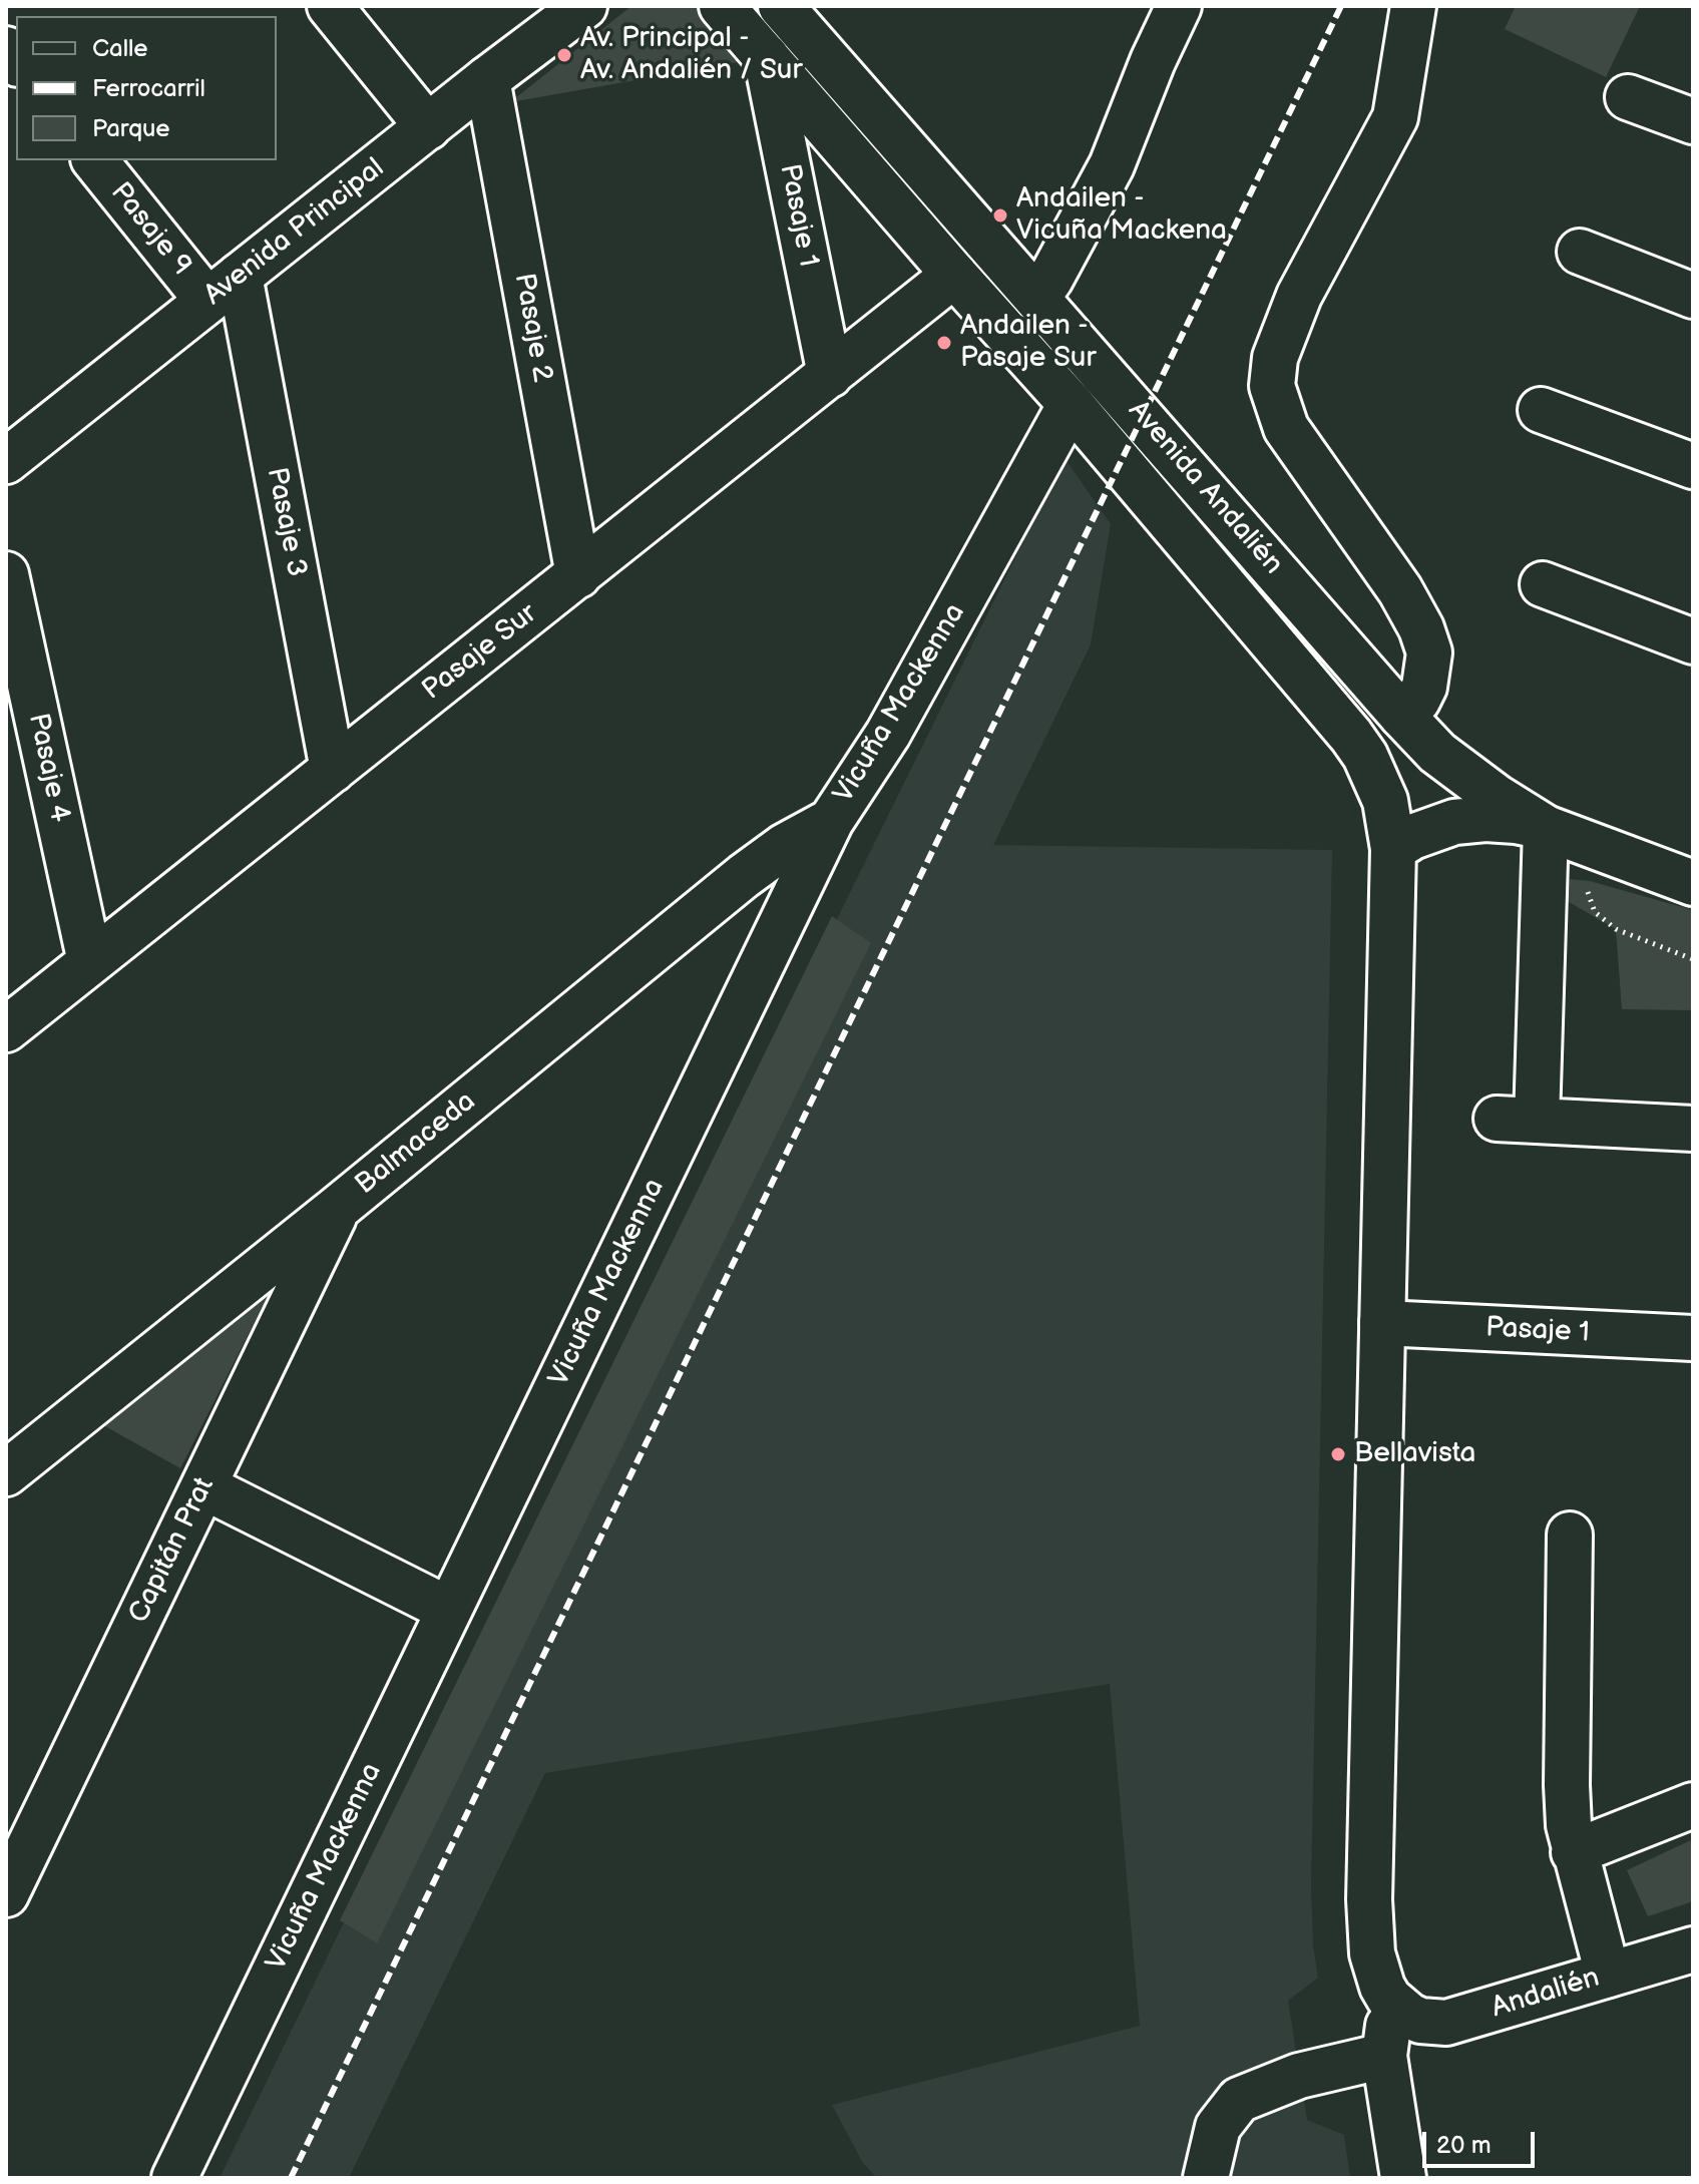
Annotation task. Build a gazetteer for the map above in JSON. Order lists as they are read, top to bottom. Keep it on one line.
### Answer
{"streets":{"street":["Pasaje 1","Pasaje 9","Avenida Principal","Pasaje 2","Avenida Andalién","Pasaje 3","Pasaje Sur","Vicuña Mackenna","Pasaje 4","Balmaceda","Capitán Prat","Andalién"]},"crossings":[["Pasaje 1","Avenida Andalién"],["Pasaje 1","Pasaje Sur"],["Pasaje 9","Avenida Principal"],["Pasaje 9","Pasaje 3"],["Avenida Principal","Pasaje 2"],["Avenida Principal","Pasaje 3"],["Pasaje 2","Pasaje Sur"],["Avenida Andalién","Pasaje Sur"],["Avenida Andalién","Vicuña Mackenna"],["Pasaje 3","Pasaje Sur"],["Pasaje Sur","Pasaje 4"],["Vicuña Mackenna","Balmaceda"],["Balmaceda","Capitán Prat"]],"places":["Av. Principal - Av. Andalién / Sur","Andailen - Vicuña Mackena","Andailen - Pasaje Sur","Bellavista"],"legend":["Calle","Ferrocarril","Parque"],"scale_bar":"20 m"}
